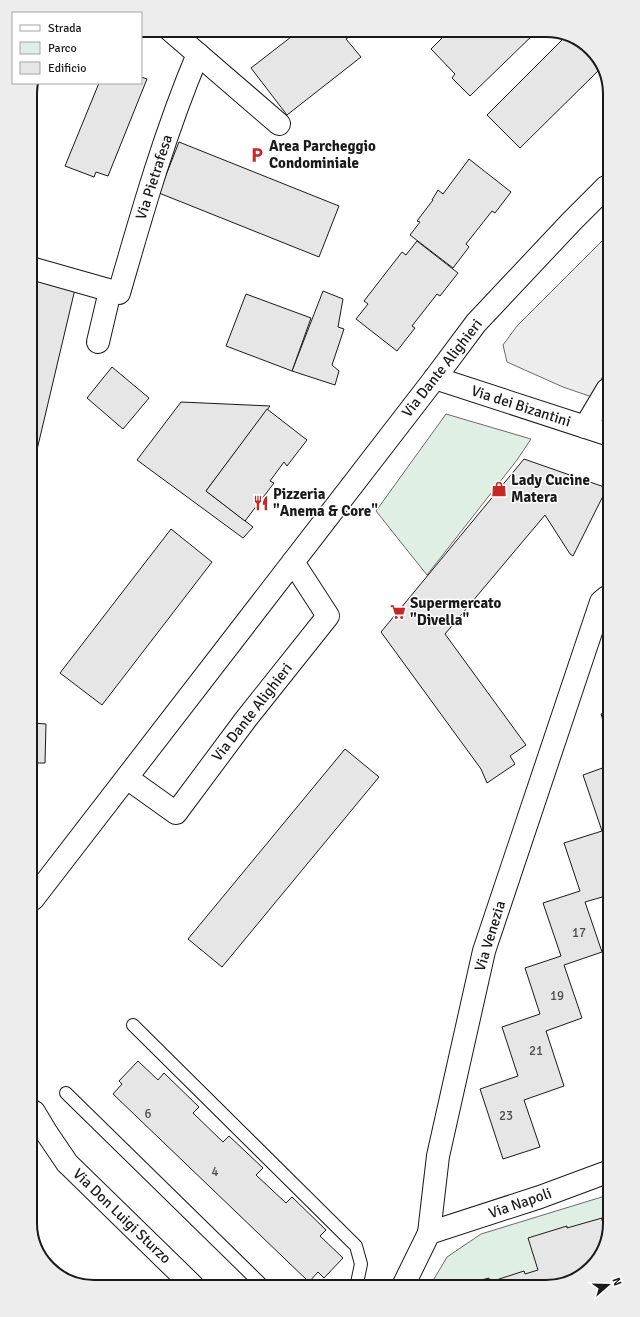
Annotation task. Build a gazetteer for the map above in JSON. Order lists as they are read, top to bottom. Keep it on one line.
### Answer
{"streets":{"street":["Via Pietrafesa","Via Dante Alighieri","Via dei Bizantini","Via Venezia","Via Napoli","Via Don Luigi Sturzo"]},"crossings":[["Via Dante Alighieri","Via dei Bizantini"],["Via Venezia","Via Napoli"]],"places":{"parking":["Area Parcheggio Condominiale"],"shop":["Lady Cucine Matera"],"restaurant":["Pizzeria \"Anema & Core\""],"supermarket":["Supermercato \"Divella\""]},"house_numbers":["17","19","21","6","23","4"],"legend":["Strada","Parco","Edificio"],"north":"right"}
